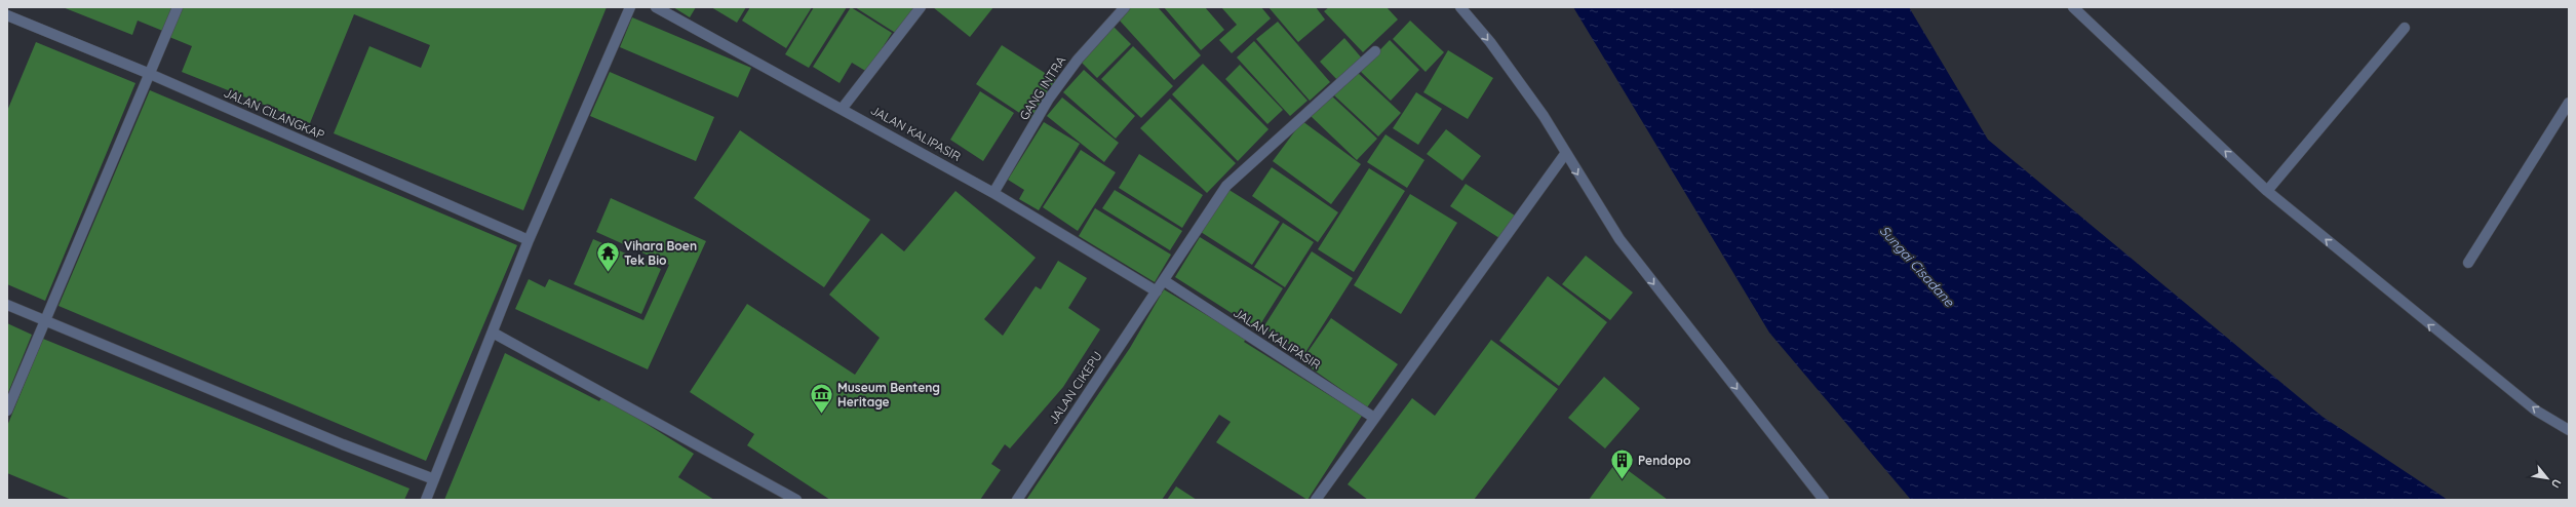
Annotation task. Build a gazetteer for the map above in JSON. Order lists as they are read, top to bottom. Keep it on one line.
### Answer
{"streets":{"street":["GANG INTRA","JALAN CILANGKAP","JALAN KALIPASIR","JALAN CIKEPU"]},"crossings":[["GANG INTRA","JALAN KALIPASIR"],["JALAN KALIPASIR","JALAN CIKEPU"]],"water":["Sungai Cisadane"],"places":{"temple":["Vihara Boen Tek Bio"],"museum":["Museum Benteng Heritage"],"building":["Pendopo"]},"north":"bottom right"}
